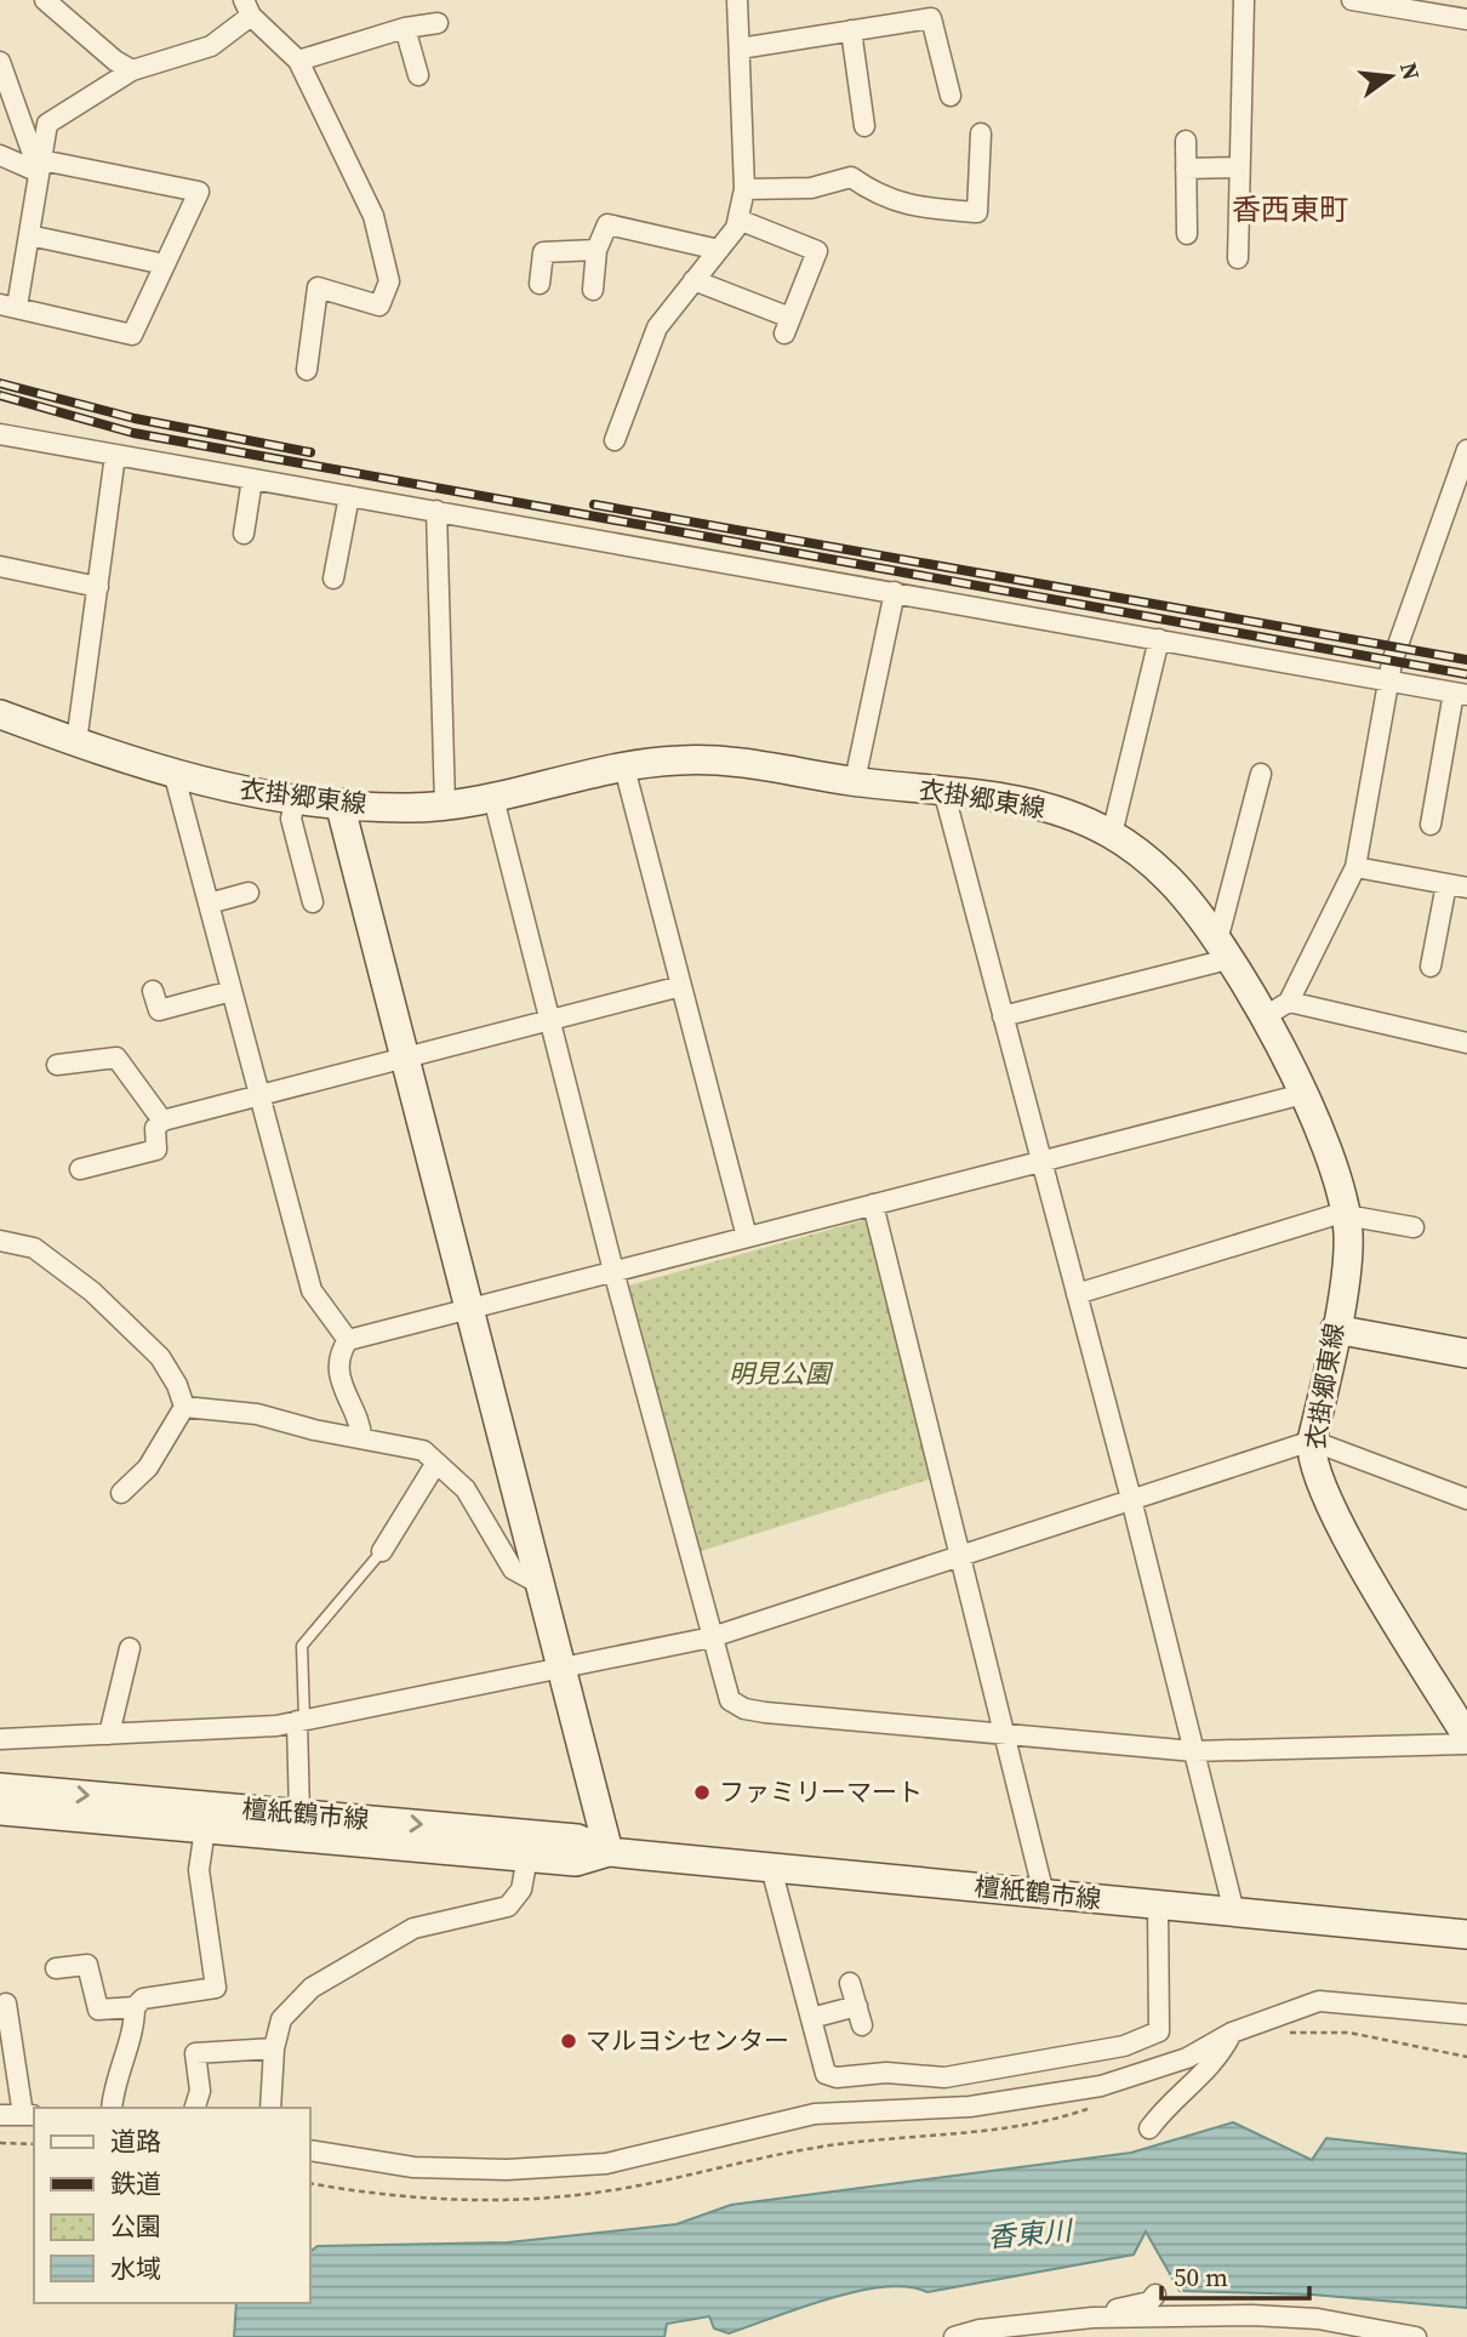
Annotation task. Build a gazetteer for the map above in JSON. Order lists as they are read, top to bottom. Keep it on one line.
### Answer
{"streets":{"main road":["衣掛郷東線","檀紙鶴市線"]},"districts":["香西東町"],"water":["香東川"],"parks":["明見公園"],"places":["ファミリーマート","マルヨシセンター"],"legend":["道路","鉄道","公園","水域"],"scale_bar":"50 m","north":"right"}
